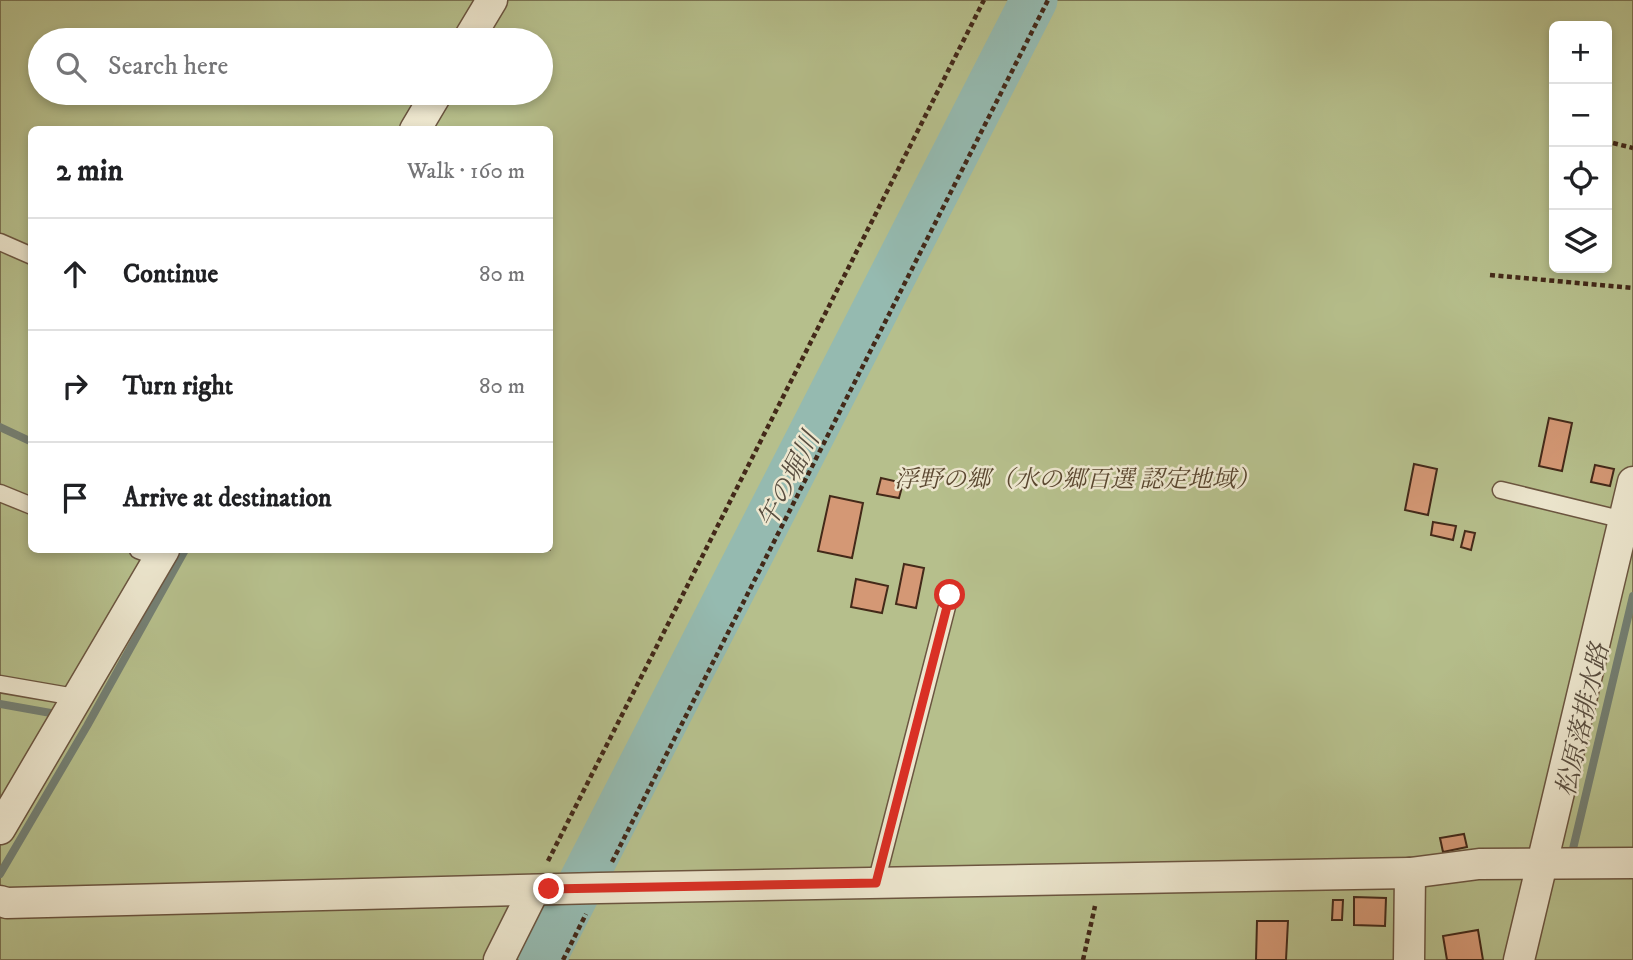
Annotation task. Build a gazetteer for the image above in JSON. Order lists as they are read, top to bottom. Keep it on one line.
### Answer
{"water":["午の堀川","松原落排水路"],"parks":["浮野の郷（水の郷百選 認定地域）"],"page":{"map_buttons":["+","−"],"search":"Search here","heading":["2 min","Walk · 160 m"],"list":[["Continue","80 m"],["Turn right","80 m"],"Arrive at destination"]}}
